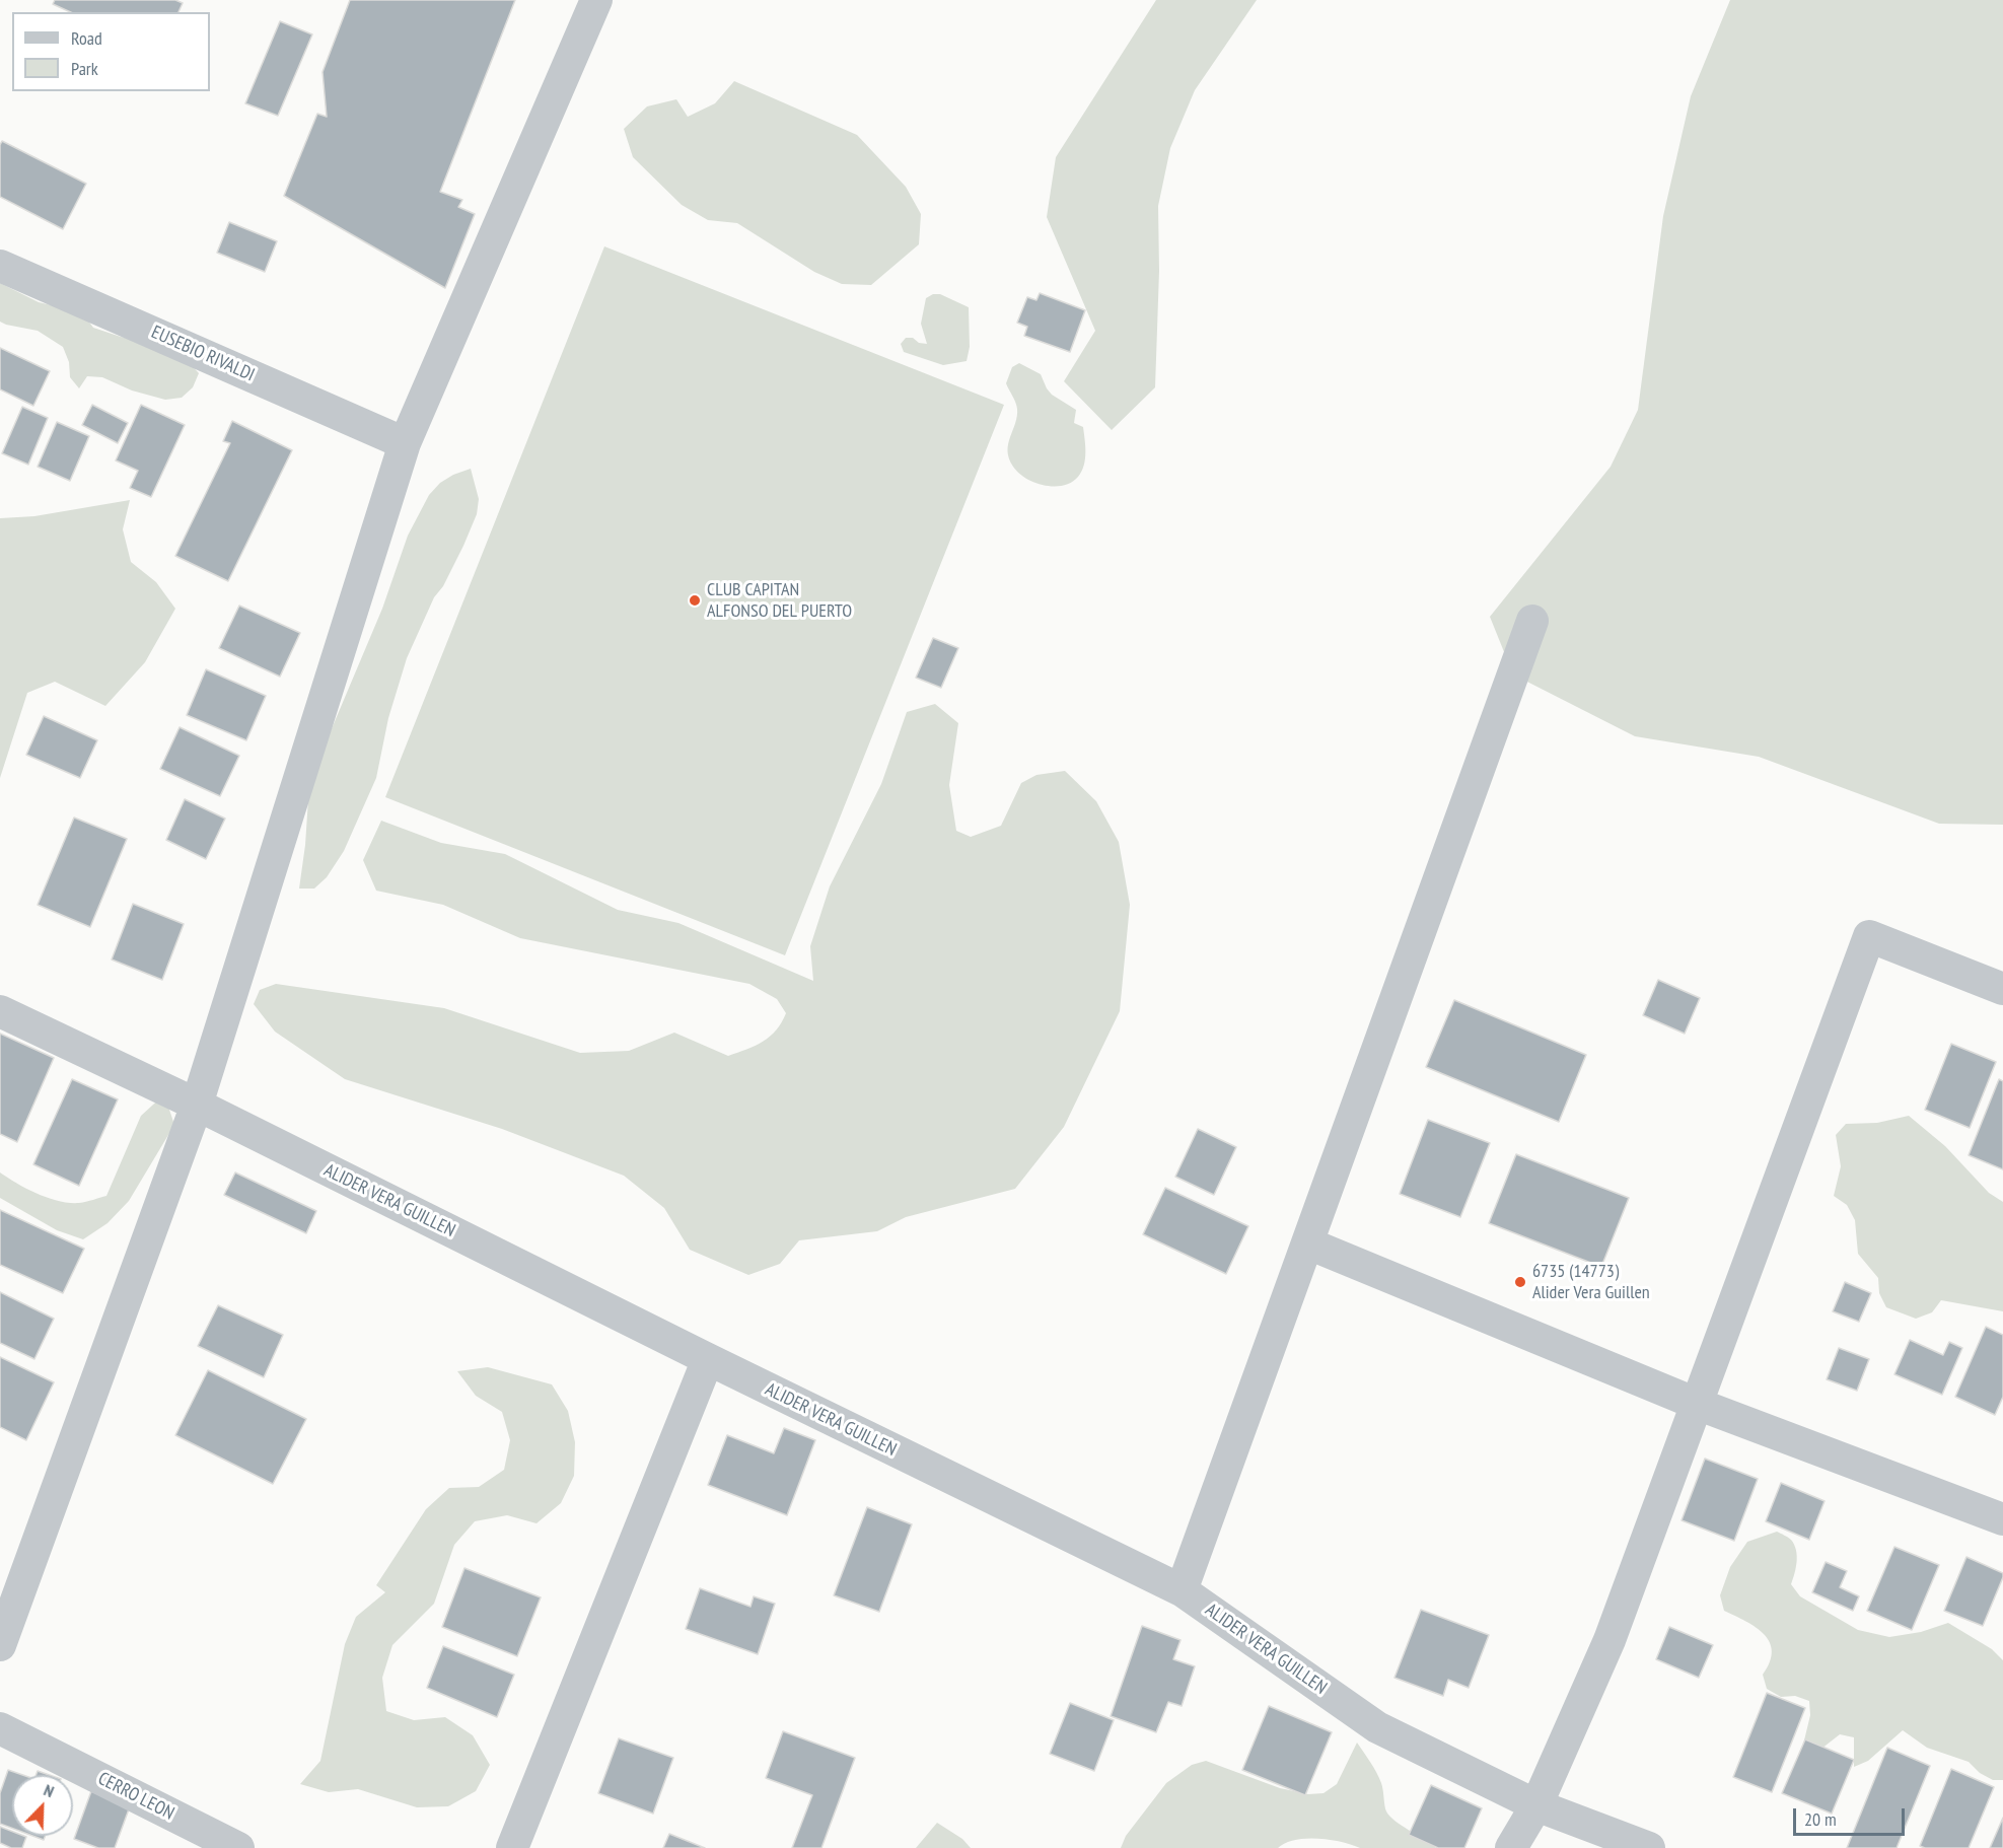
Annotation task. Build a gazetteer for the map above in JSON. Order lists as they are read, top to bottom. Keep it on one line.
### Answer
{"streets":{"street":["EUSEBIO RIVALDI","ALIDER VERA GUILLEN","CERRO LEON"]},"places":["CLUB CAPITAN ALFONSO DEL PUERTO","6735 (14773) Alider Vera Guillen"],"legend":["Road","Park"],"scale_bar":"20 m","north":"top right"}
